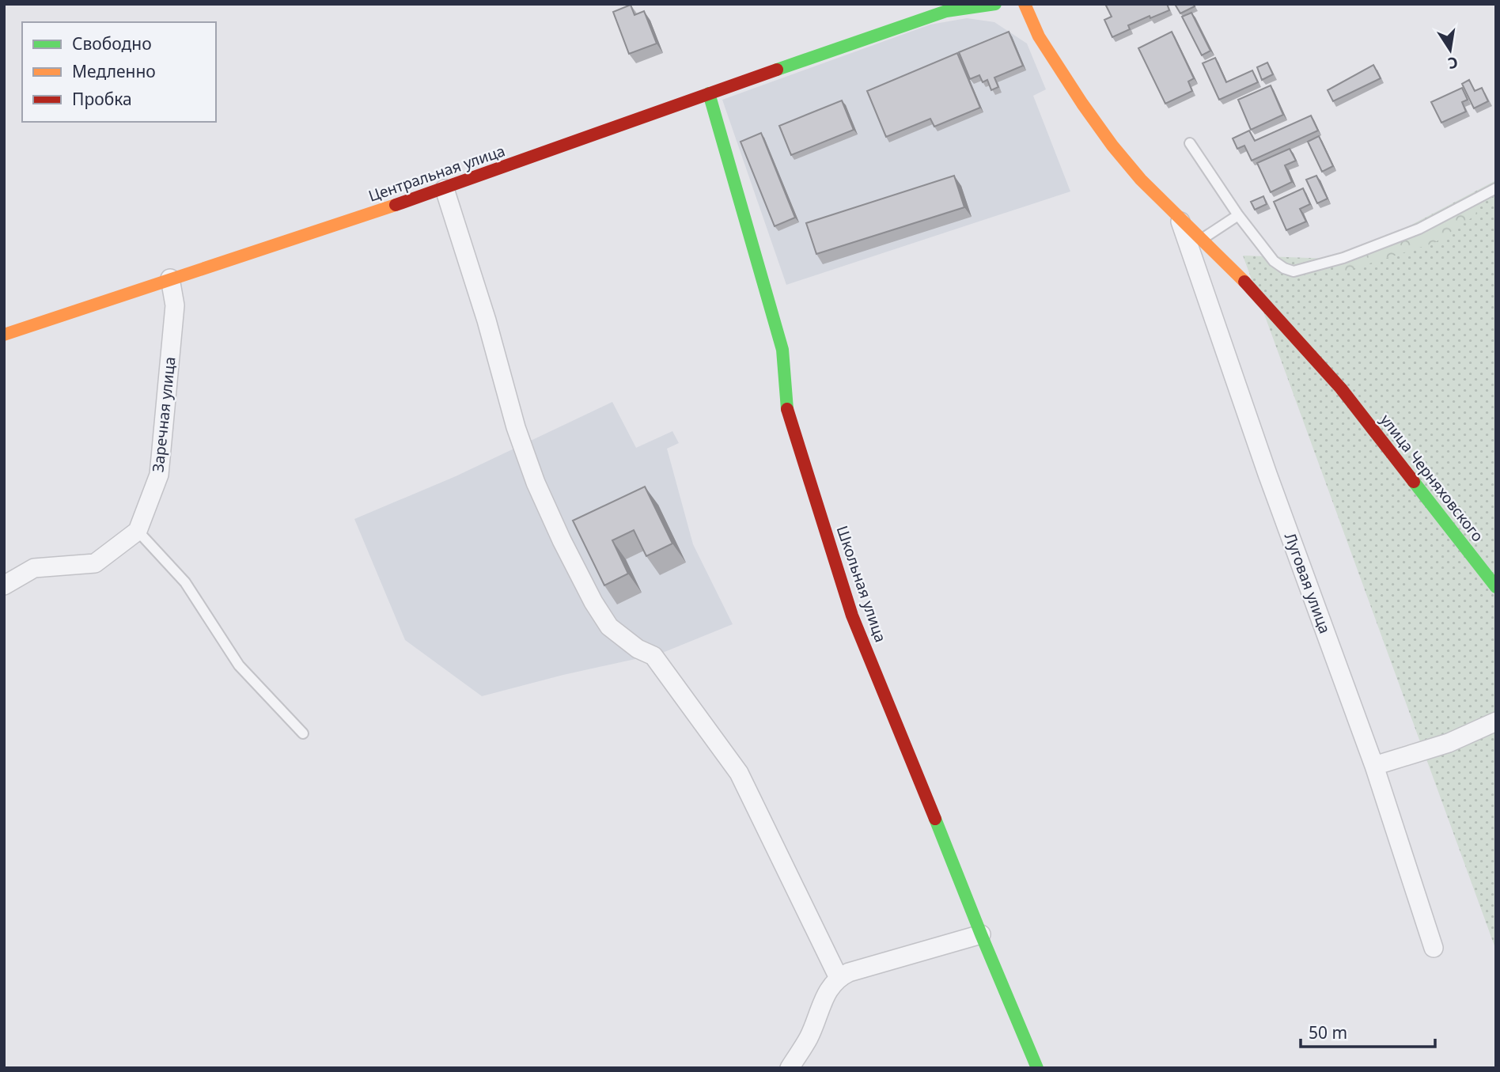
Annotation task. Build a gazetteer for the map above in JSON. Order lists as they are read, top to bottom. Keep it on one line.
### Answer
{"streets":{"main road":["Центральная улица","улица Черняховского","Школьная улица"],"street":["Заречная улица","Луговая улица"]},"crossings":[["Центральная улица","Заречная улица"],["Центральная улица","Школьная улица"],["улица Черняховского","Луговая улица"]],"legend":["Свободно","Медленно","Пробка"],"scale_bar":"50 m","north":"bottom"}
